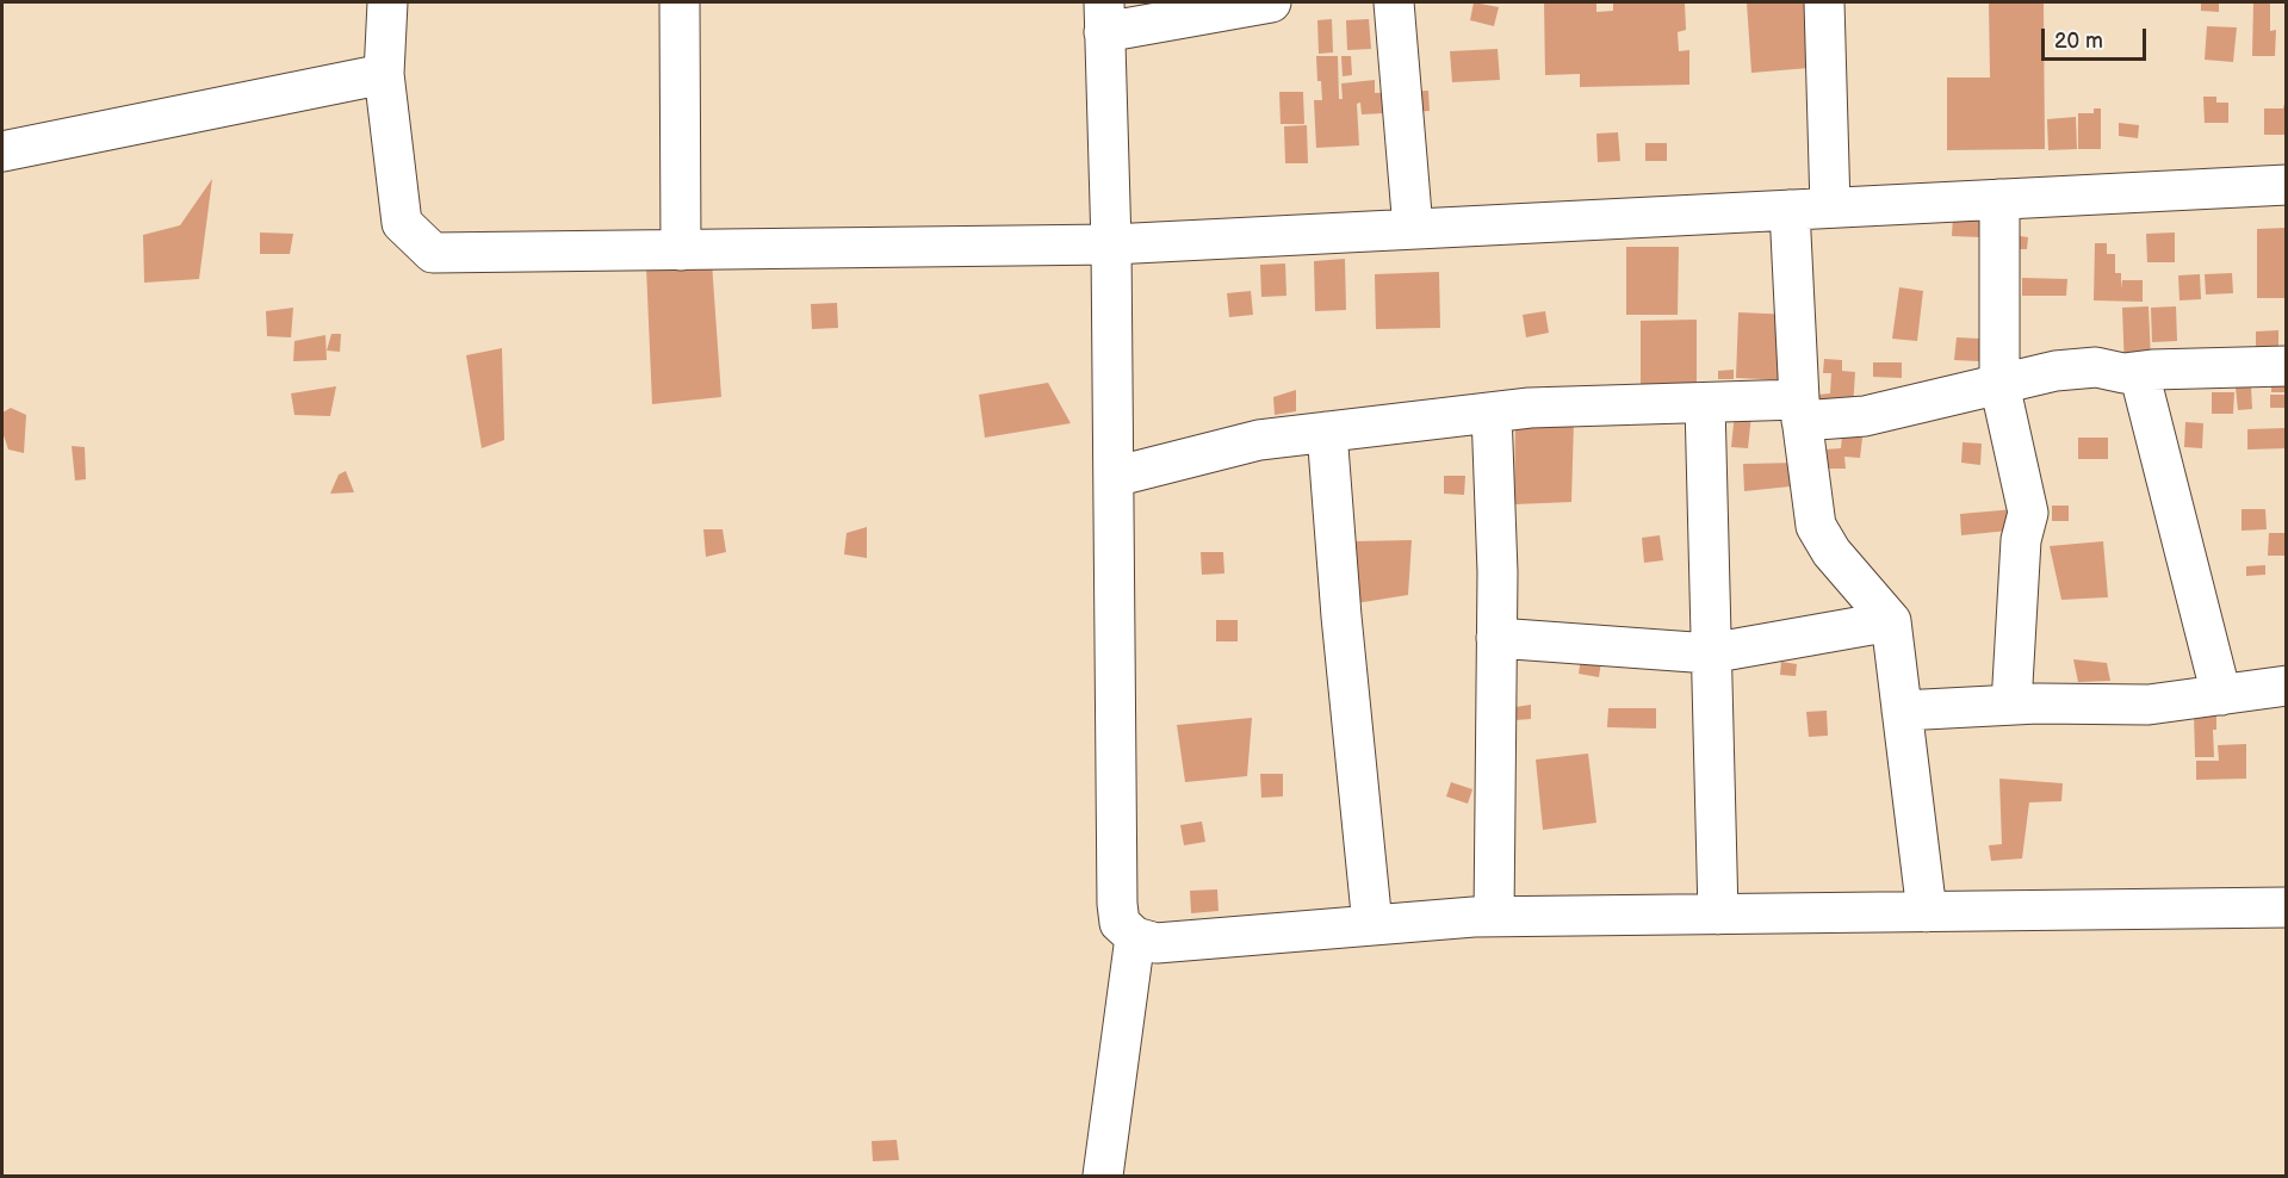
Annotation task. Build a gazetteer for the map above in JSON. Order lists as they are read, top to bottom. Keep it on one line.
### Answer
{"scale_bar":"20 m"}
